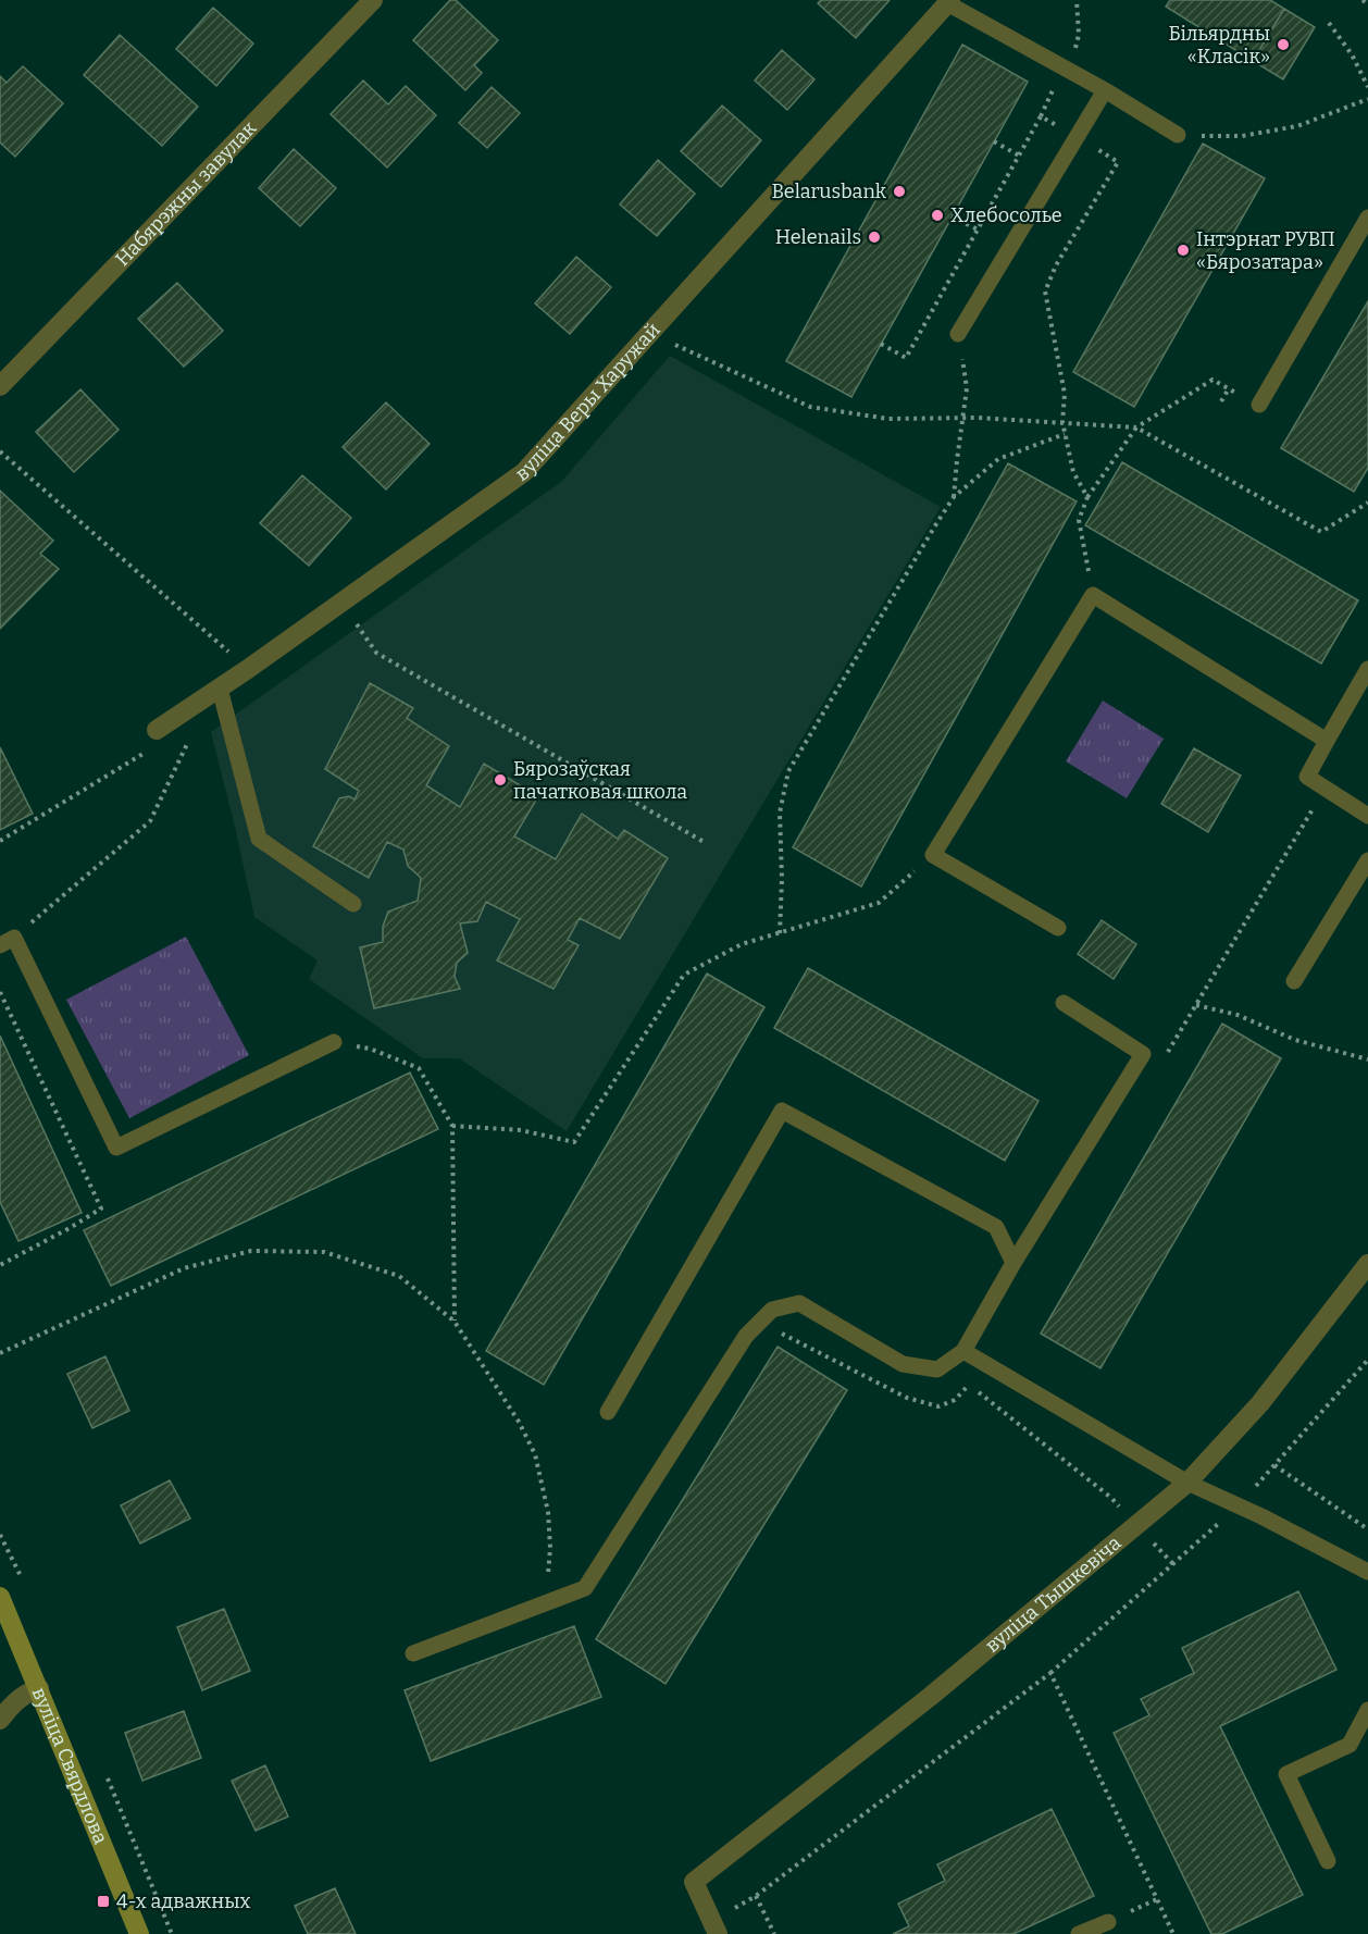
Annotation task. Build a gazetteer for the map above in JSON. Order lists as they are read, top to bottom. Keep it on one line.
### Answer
{"streets":{"street":["Набярэжны завулак","вуліца Веры Харужай","вуліца Тышкевіча","вуліца Свярдлова"]},"places":{"other":["Більярдны «Класік»","Belarusbank","Хлебосолье","Helenails","Інтэрнат РУВП «Бярозатара»","Бярозаўская пачатковая школа"],"transit":["4-х адважных"]}}
